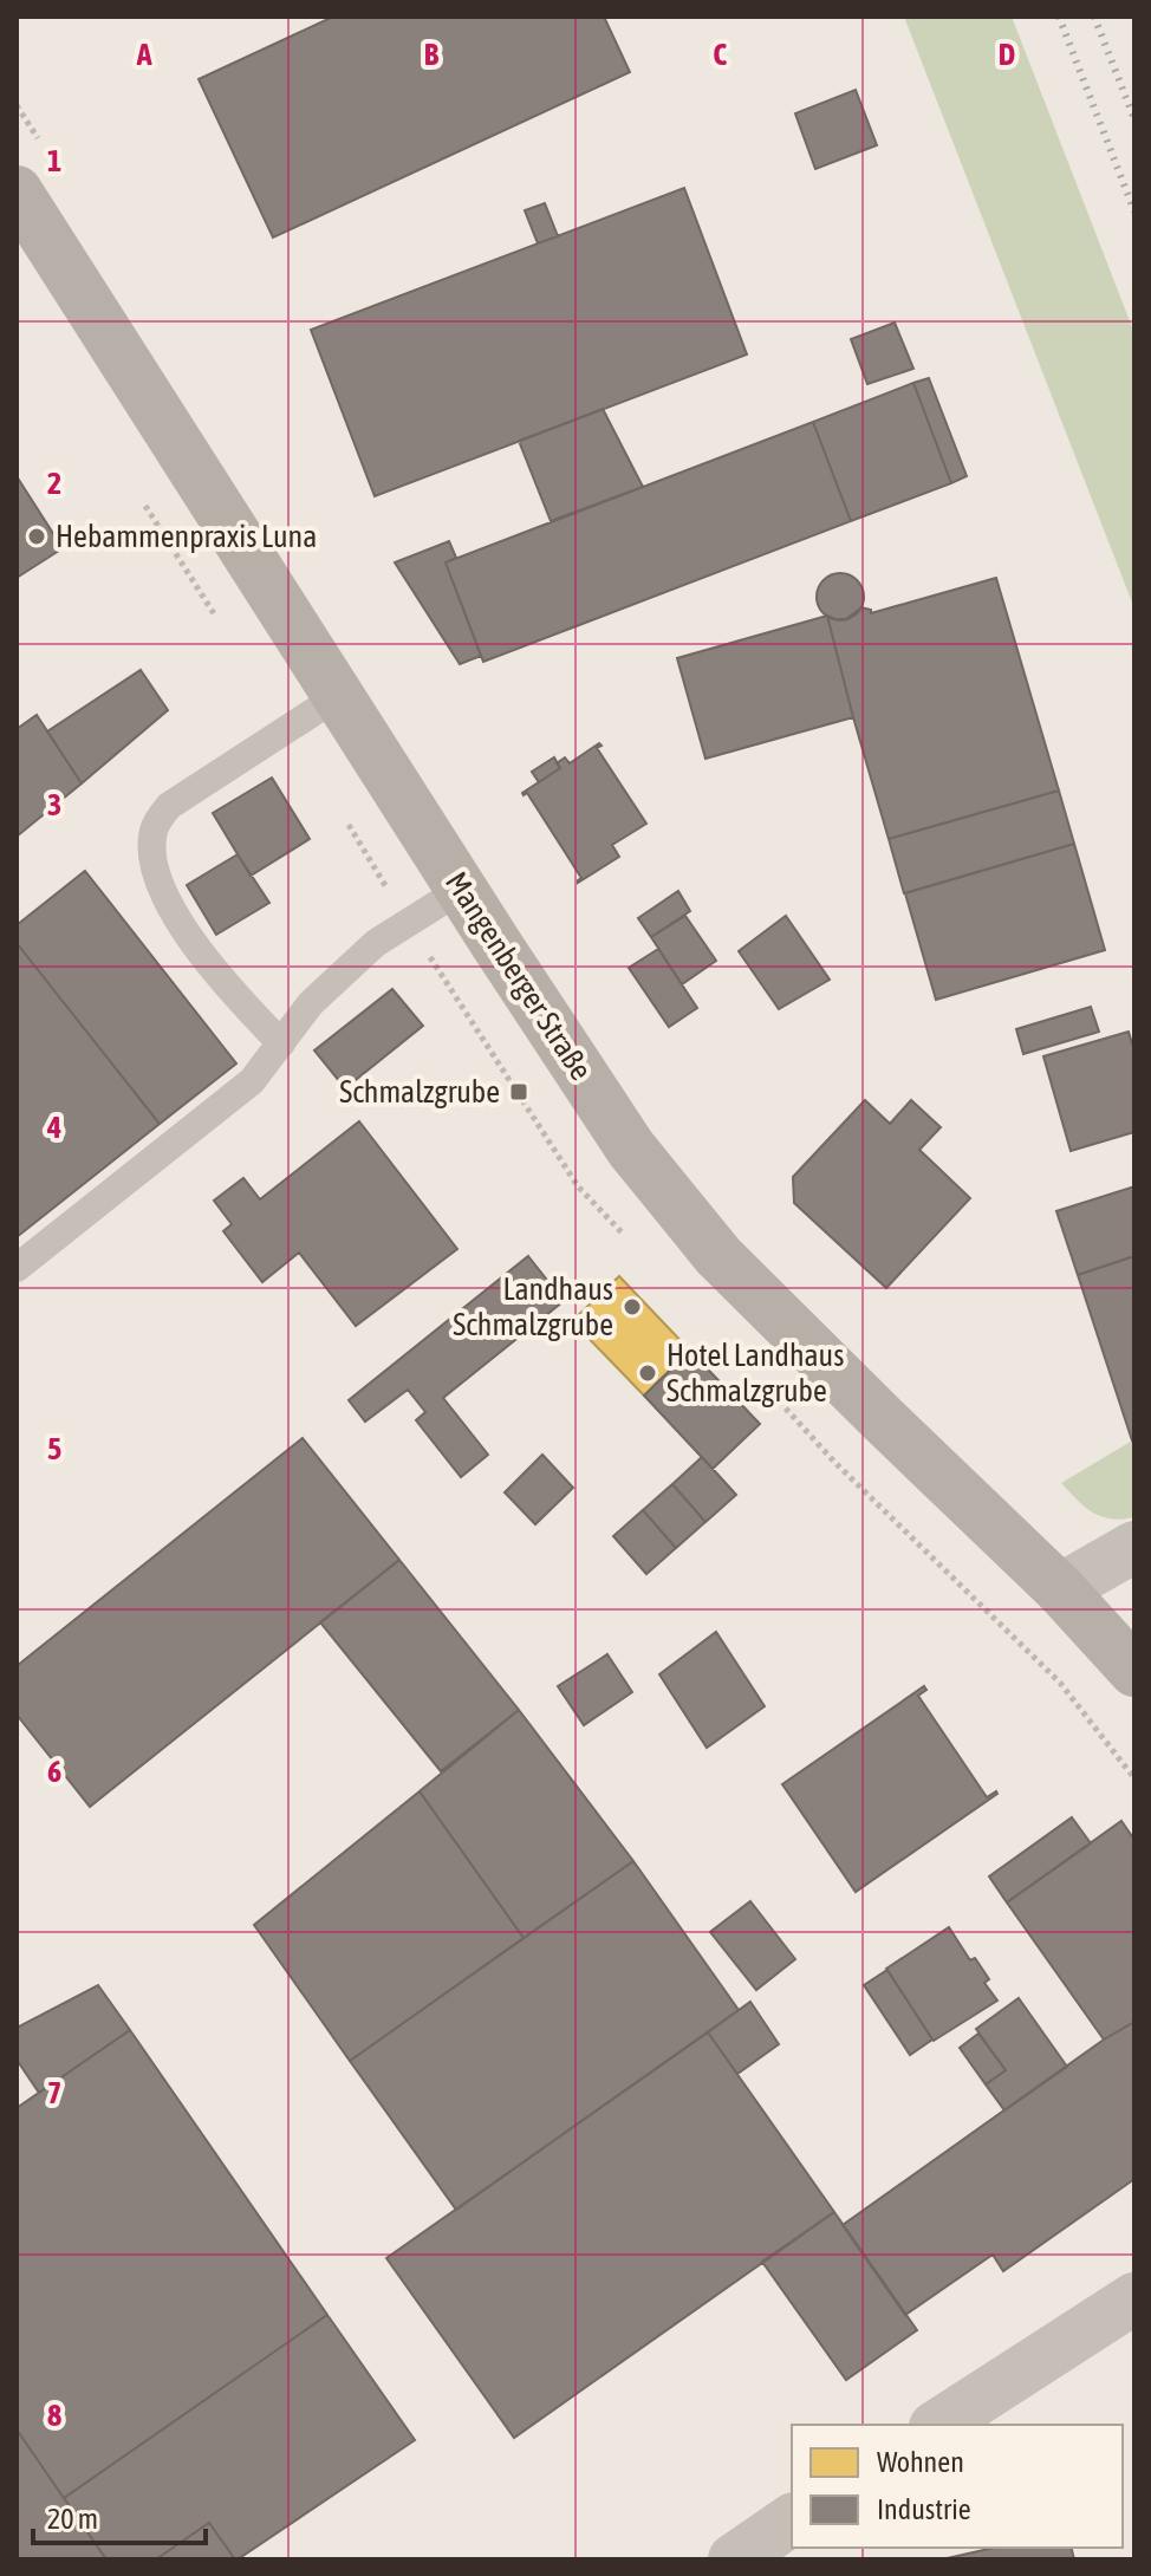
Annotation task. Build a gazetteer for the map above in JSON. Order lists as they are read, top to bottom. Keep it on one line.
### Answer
{"streets":{"main road":["Mangenberger Straße"]},"places":{"other":["Hebammenpraxis Luna","Landhaus Schmalzgrube","Hotel Landhaus Schmalzgrube"],"transit":["Schmalzgrube"]},"legend":["Wohnen","Industrie"],"scale_bar":"20 m","grid":{"columns":["A","B","C","D"],"rows":["1","2","3","4","5","6","7","8"]}}
